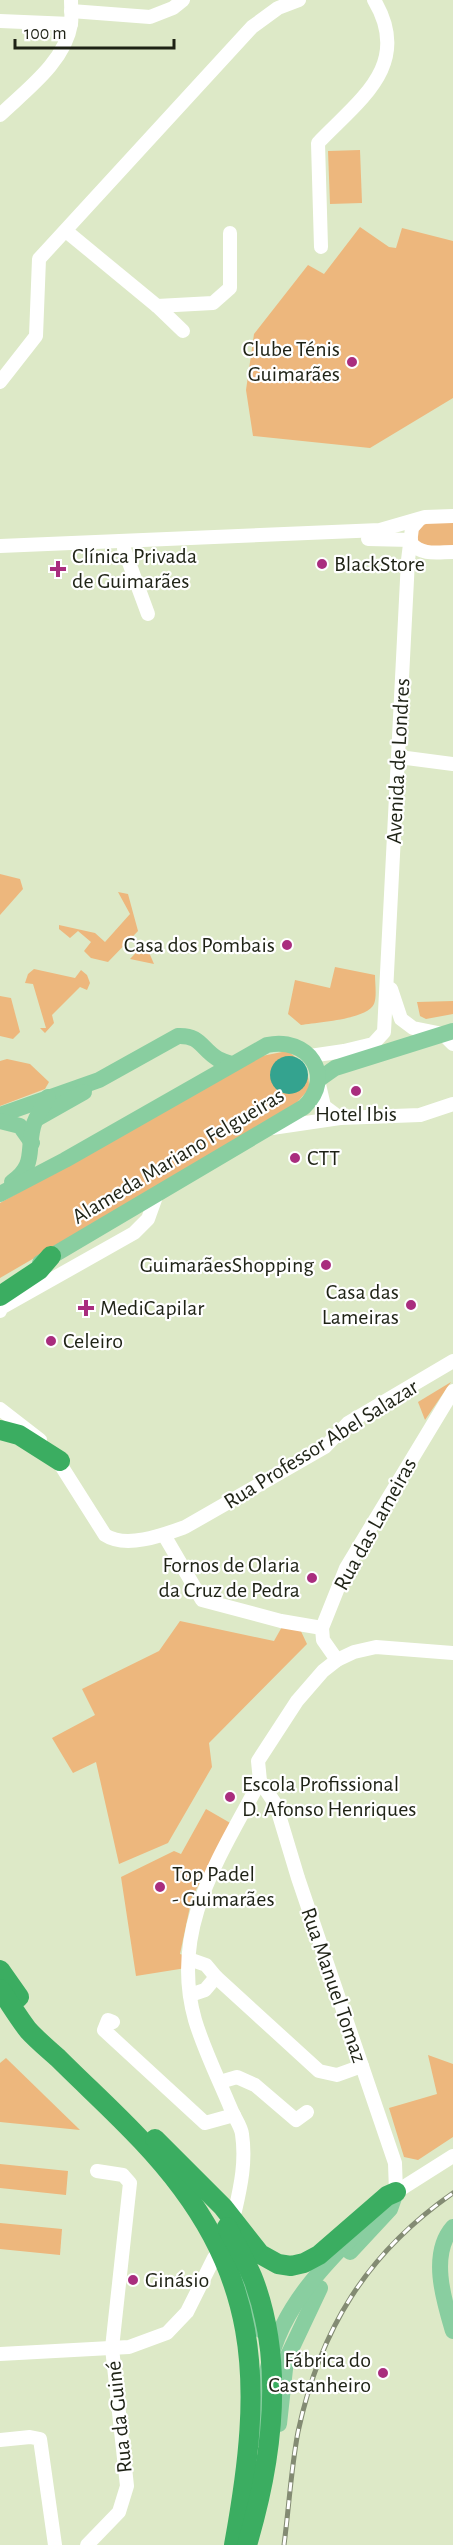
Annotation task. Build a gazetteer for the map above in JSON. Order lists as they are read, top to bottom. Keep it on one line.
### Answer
{"streets":{"main road":["Alameda Mariano Felgueiras"],"street":["Avenida de Londres","Rua Professor Abel Salazar","Rua das Lameiras","Rua Manuel Tomaz","Rua da Guiné"]},"places":{"other":["Clube Ténis Guimarães","BlackStore","Casa dos Pombais","Hotel Ibis","CTT","GuimarãesShopping","Casa das Lameiras","Celeiro","Fornos de Olaria da Cruz de Pedra","Escola Profissional D. Afonso Henriques","Top Padel - Guimarães","Ginásio","Fábrica do Castanheiro"],"health":["Clínica Privada de Guimarães","MediCapilar"]},"scale_bar":"100 m"}
